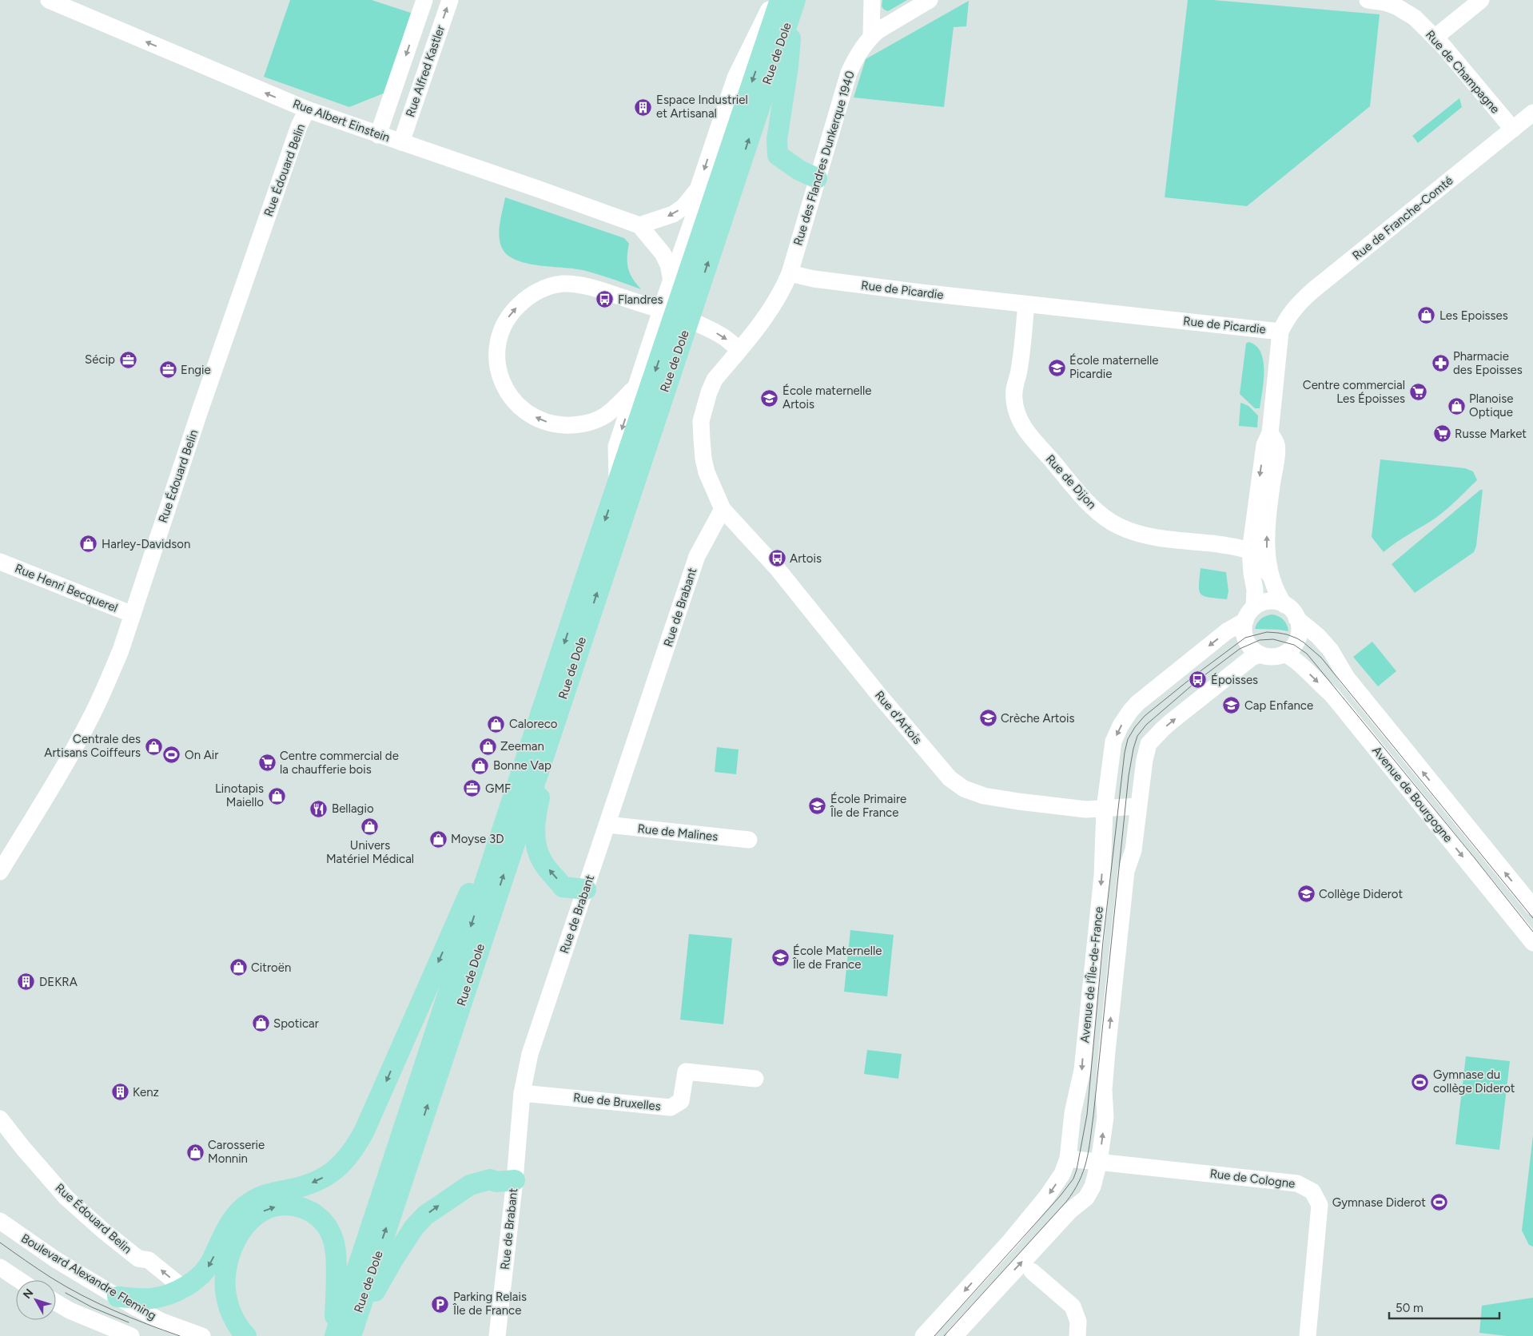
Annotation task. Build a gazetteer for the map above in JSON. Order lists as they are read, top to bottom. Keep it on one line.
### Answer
{"streets":{"main road":["Rue de Dole"],"street":["Rue Alfred Kastler","Rue de Champagne","Rue Albert Einstein","Rue des Flandres Dunkerque 1940","Rue Édouard Belin","Rue de Franche-Comté","Rue de Picardie","Rue de Dijon","Rue Henri Becquerel","Rue de Brabant","Rue d'Artois","Avenue de Bourgogne","Rue de Malines","Avenue de l’Île-de-France","Rue de Bruxelles","Rue de Cologne","Boulevard Alexandre Fleming"]},"crossings":[["Rue Alfred Kastler","Rue Albert Einstein"],["Rue de Champagne","Rue de Franche-Comté"],["Rue Albert Einstein","Rue Édouard Belin"],["Rue des Flandres Dunkerque 1940","Rue de Picardie"],["Rue Édouard Belin","Rue Henri Becquerel"],["Rue de Franche-Comté","Rue de Picardie"],["Rue de Picardie","Rue de Dijon"],["Rue de Brabant","Rue d'Artois"],["Rue de Brabant","Rue de Malines"],["Rue de Brabant","Rue de Bruxelles"],["Rue d'Artois","Avenue de l’Île-de-France"],["Avenue de Bourgogne","Avenue de l’Île-de-France"],["Avenue de l’Île-de-France","Rue de Cologne"]],"one_way":["Rue Albert Einstein"],"places":{"building":["Espace Industriel et Artisanal","DEKRA","Kenz"],"bus stop":["Flandres","Artois","Époisses"],"shop":["Les Epoisses","Planoise Optique","Harley-Davidson","Caloreco","Centrale des Artisans Coiffeurs","Zeeman","Bonne Vap","Linotapis Maiello","Univers Matériel Médical","Moyse 3D","Citroën","Spoticar","Carosserie Monnin"],"office":["Sécip","Engie","GMF"],"pharmacy":["Pharmacie des Epoisses"],"school or university":["École maternelle Picardie","École maternelle Artois","Cap Enfance","Crèche Artois","École Primaire Île de France","Collège Diderot","École Maternelle Île de France"],"supermarket":["Centre commercial Les Époisses","Russe Market","Centre commercial de la chaufferie bois"],"sports":["On Air","Gymnase du collège Diderot","Gymnase Diderot"],"restaurant":["Bellagio"],"parking":["Parking Relais Île de France"]},"scale_bar":"50 m","north":"top left"}
